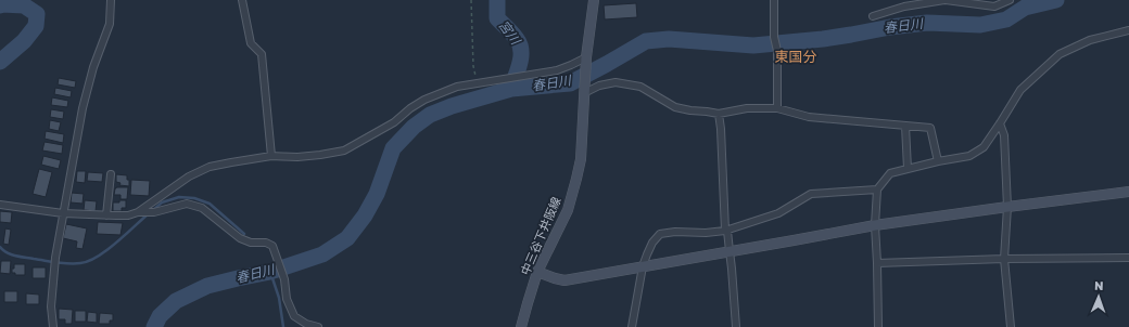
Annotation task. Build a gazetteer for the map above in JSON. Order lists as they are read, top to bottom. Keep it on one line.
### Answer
{"streets":{"street":["中三谷下井阪線"]},"districts":["東国分"],"water":["春日川","宮川"],"north":"top"}
